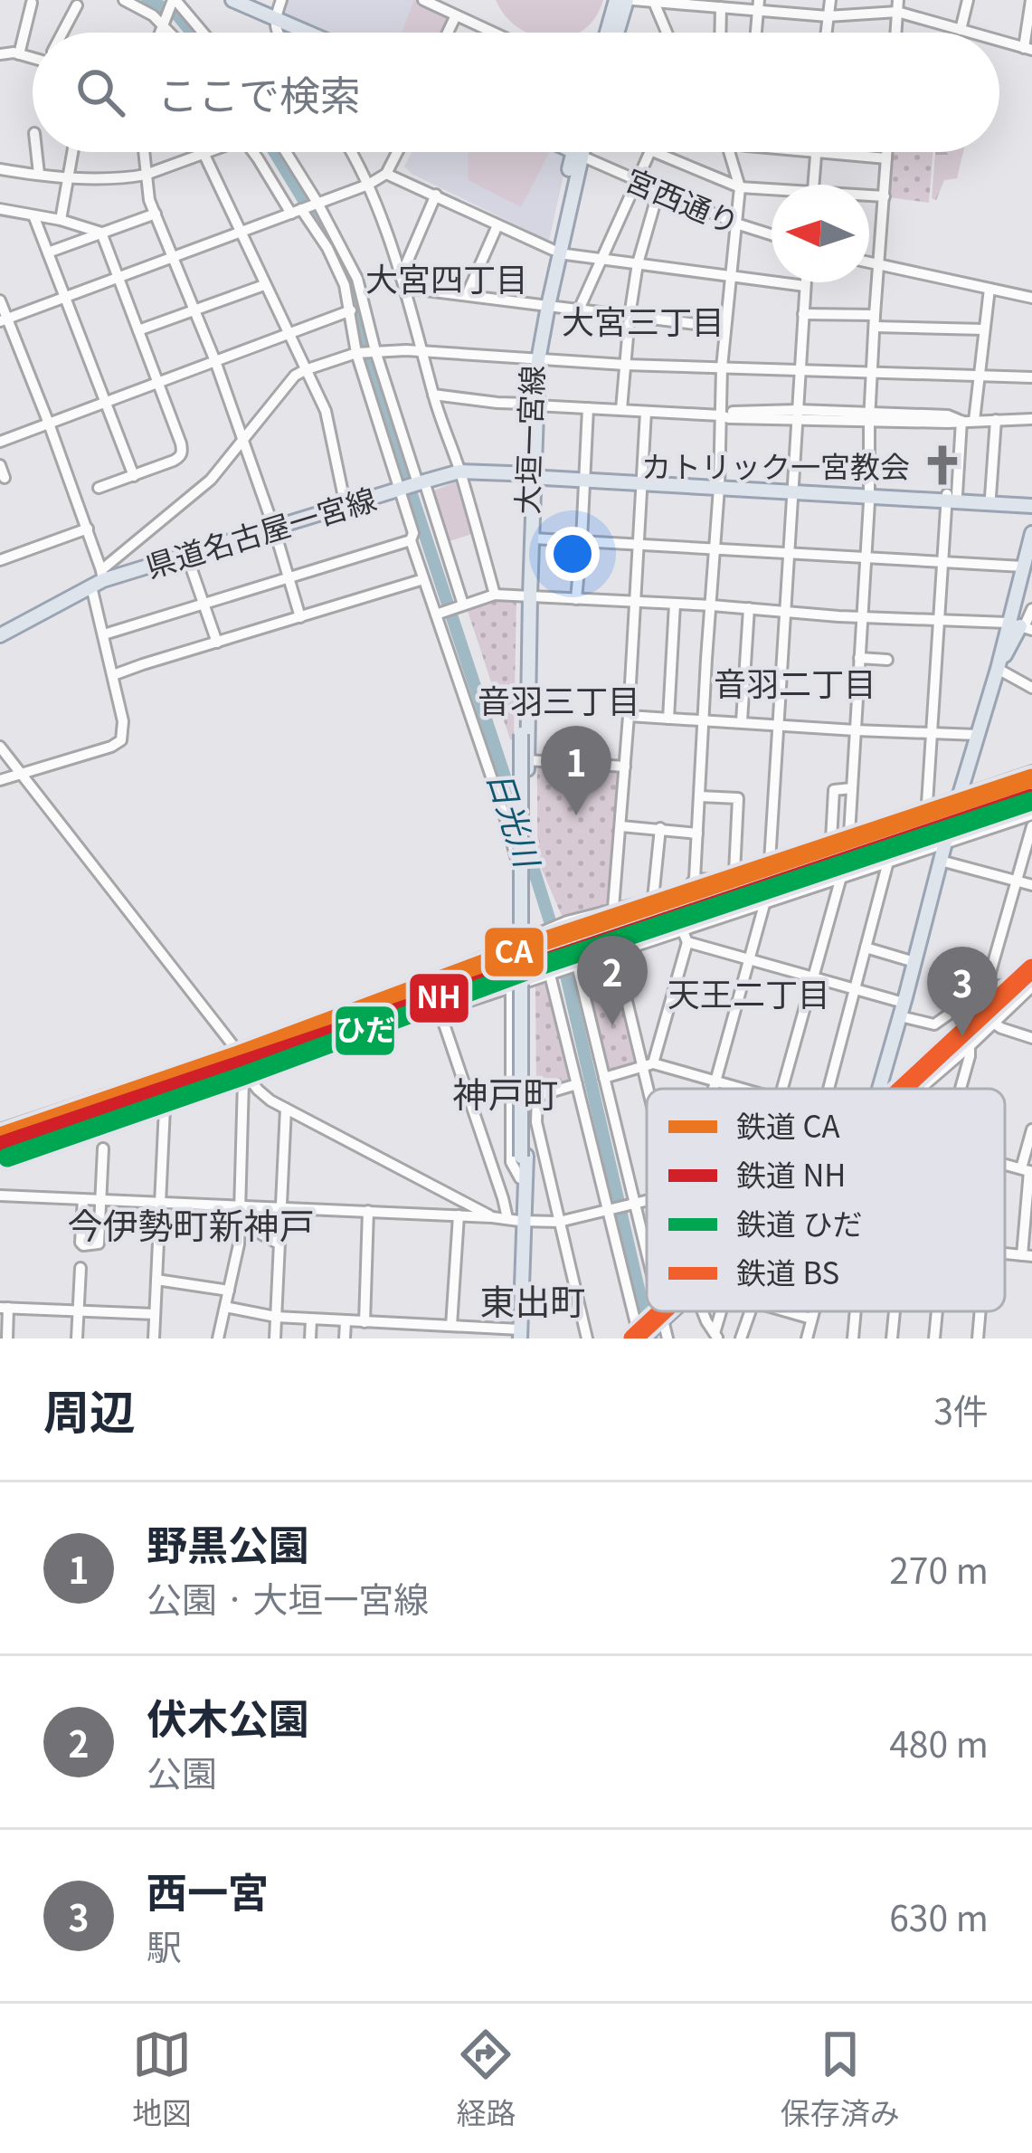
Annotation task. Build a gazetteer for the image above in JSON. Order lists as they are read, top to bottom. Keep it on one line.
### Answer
{"streets":{"main road":["大垣一宮線","県道名古屋一宮線"],"street":["宮西通り"]},"crossings":[["宮西通り","大垣一宮線"],["大垣一宮線","県道名古屋一宮線"]],"districts":["大宮四丁目","大宮三丁目","音羽二丁目","音羽三丁目","天王二丁目","神戸町","今伊勢町新神戸","東出町"],"water":["日光川"],"places":{"church":["カトリック一宮教会"]},"lines":["rail line CA","rail line NH","rail line ひだ","rail line BS"],"legend":["鉄道 CA","鉄道 NH","鉄道 ひだ","鉄道 BS"],"north":"left","page":{"search":"ここで検索","pins":["1","2","3"],"heading":["周辺","3件"],"list":[{"mark":"1","name":"野黒公園","note":"公園 · 大垣一宮線","value":"270 m"},{"mark":"2","name":"伏木公園","note":"公園","value":"480 m"},{"mark":"3","name":"西一宮","note":"駅","value":"630 m"}],"nav":["地図","経路","保存済み"]}}
